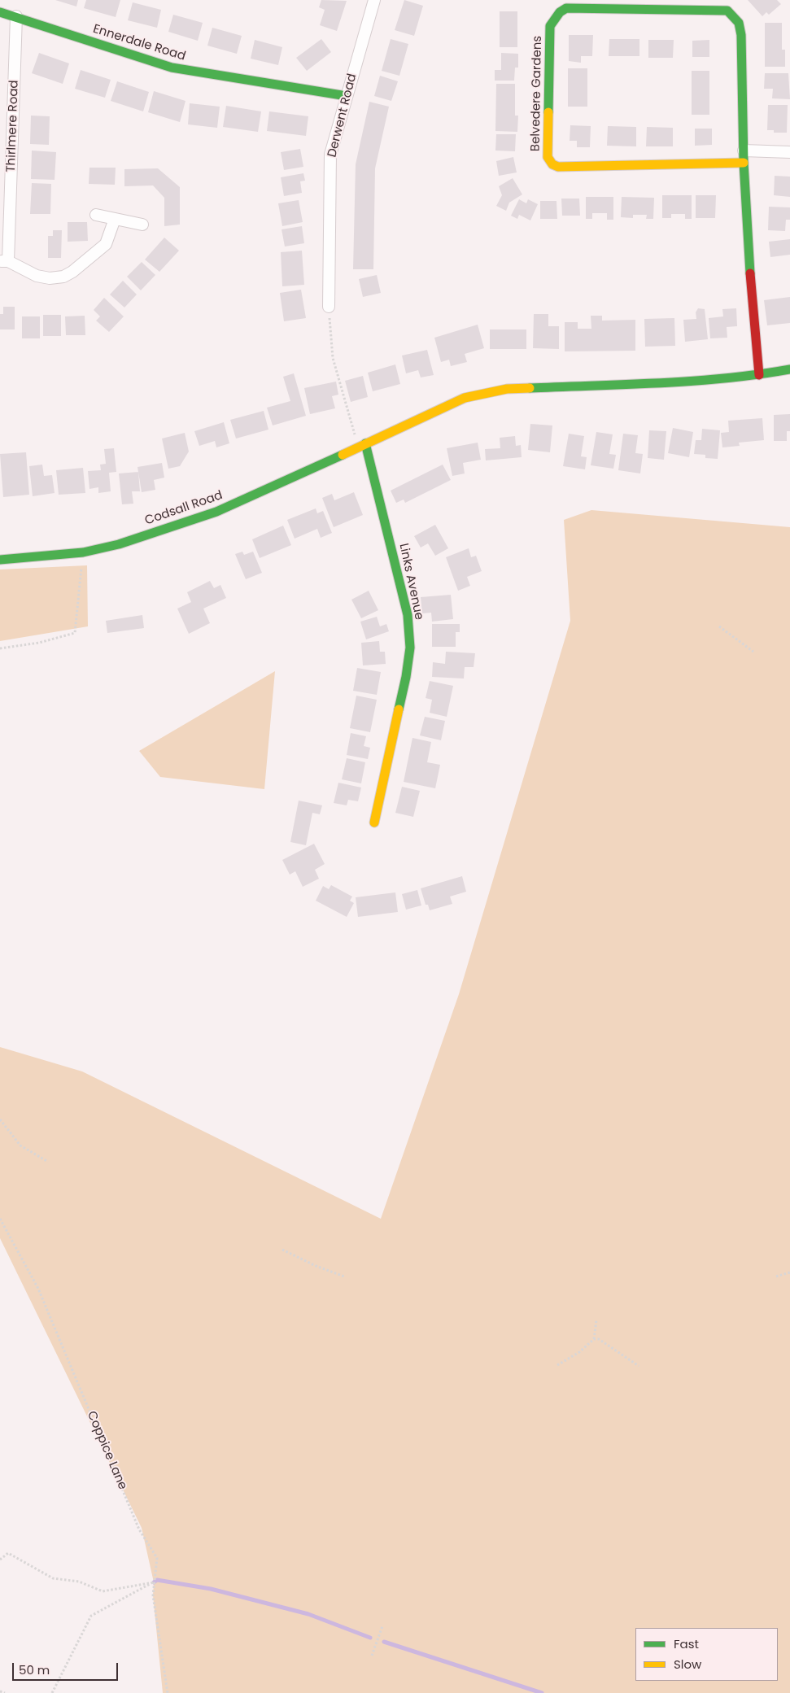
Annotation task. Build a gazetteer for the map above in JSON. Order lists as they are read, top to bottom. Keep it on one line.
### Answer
{"streets":{"street":["Ennerdale Road","Belvedere Gardens","Derwent Road","Thirlmere Road","Codsall Road","Links Avenue"],"path":["Coppice Lane"]},"crossings":[["Ennerdale Road","Derwent Road"],["Ennerdale Road","Thirlmere Road"],["Belvedere Gardens","Codsall Road"],["Codsall Road","Links Avenue"]],"legend":["Fast","Slow"],"scale_bar":"50 m"}
